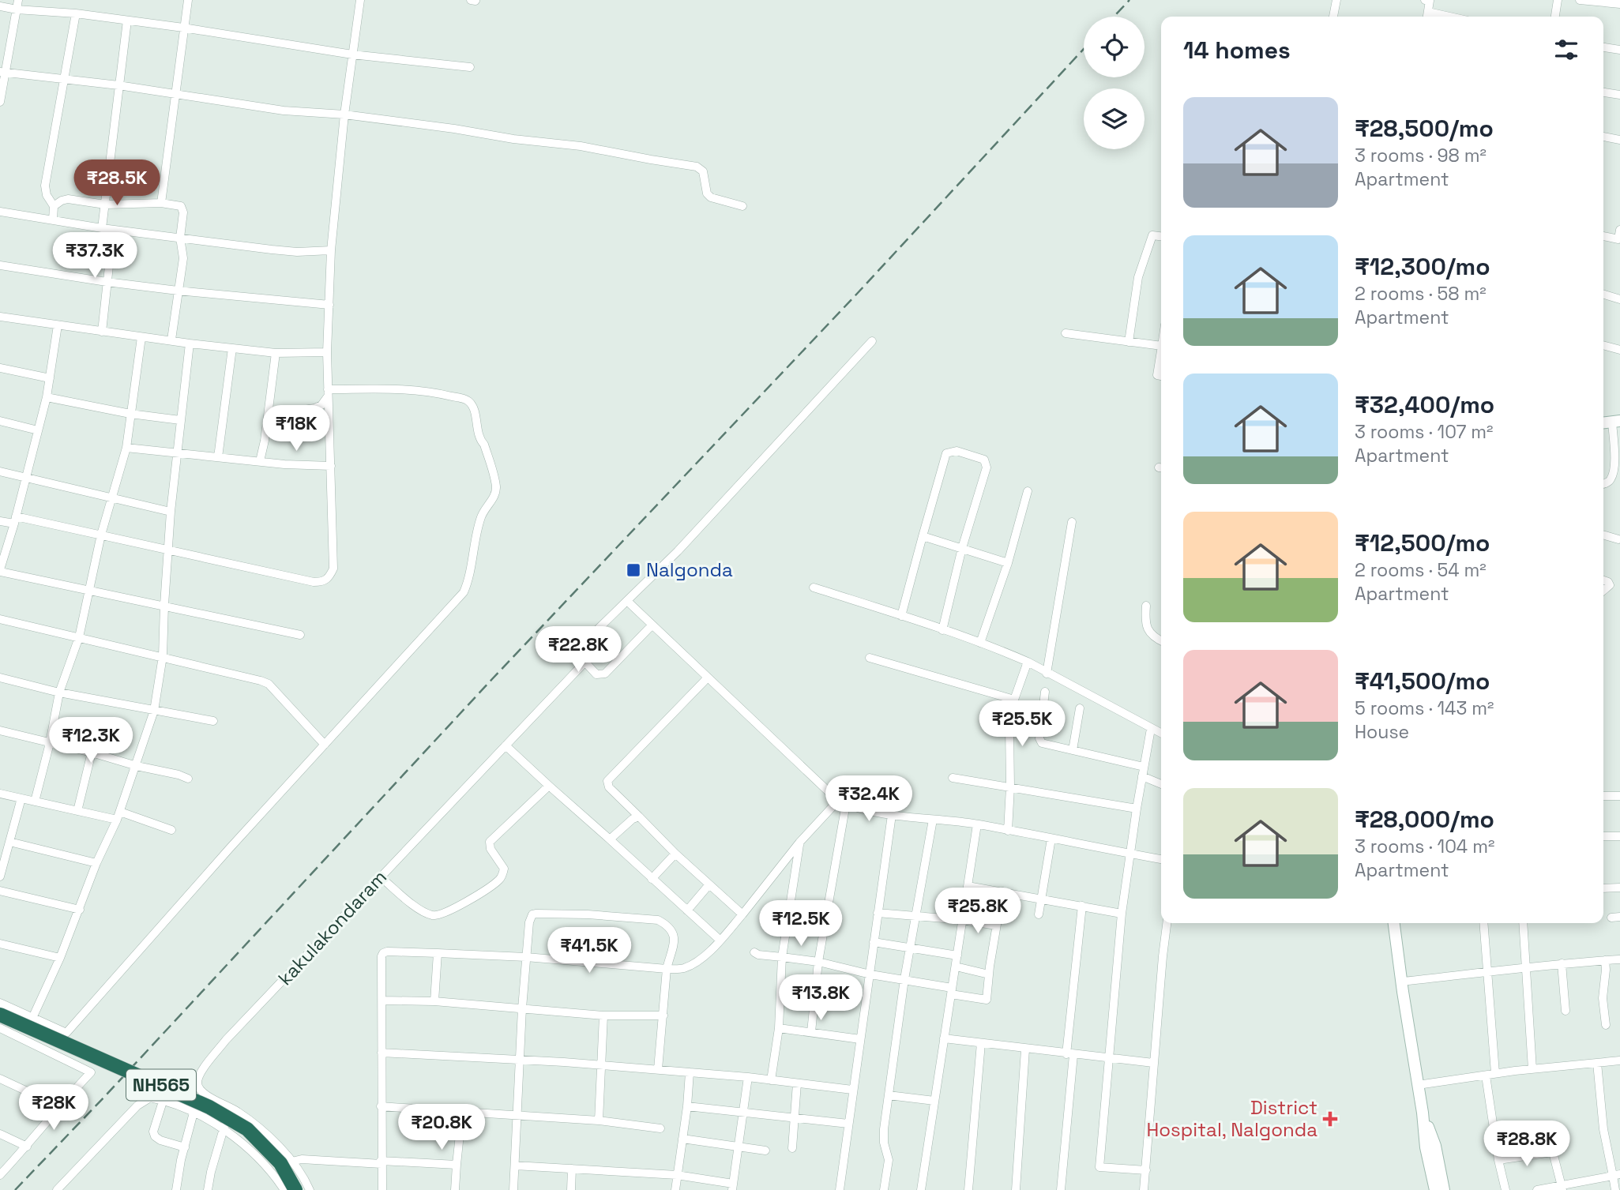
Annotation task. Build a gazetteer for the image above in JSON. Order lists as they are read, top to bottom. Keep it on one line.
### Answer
{"streets":{"highway":["NH565"],"street":["kakulakondaram"]},"places":{"transit":["Nalgonda"],"health":["District Hospital, Nalgonda"]},"page":{"heading":"14 homes","list":[{"name":"₹28,500/mo","note":"3 rooms · 98 m² · Apartment"},{"name":"₹12,300/mo","note":"2 rooms · 58 m² · Apartment"},{"name":"₹32,400/mo","note":"3 rooms · 107 m² · Apartment"},{"name":"₹12,500/mo","note":"2 rooms · 54 m² · Apartment"},{"name":"₹41,500/mo","note":"5 rooms · 143 m² · House"},{"name":"₹28,000/mo","note":"3 rooms · 104 m² · Apartment"}],"price":["₹28.5K","₹37.3K","₹18K","₹22.8K","₹25.5K","₹12.3K","₹32.4K","₹25.8K","₹12.5K","₹41.5K","₹13.8K","₹28K","₹20.8K","₹28.8K"]}}
